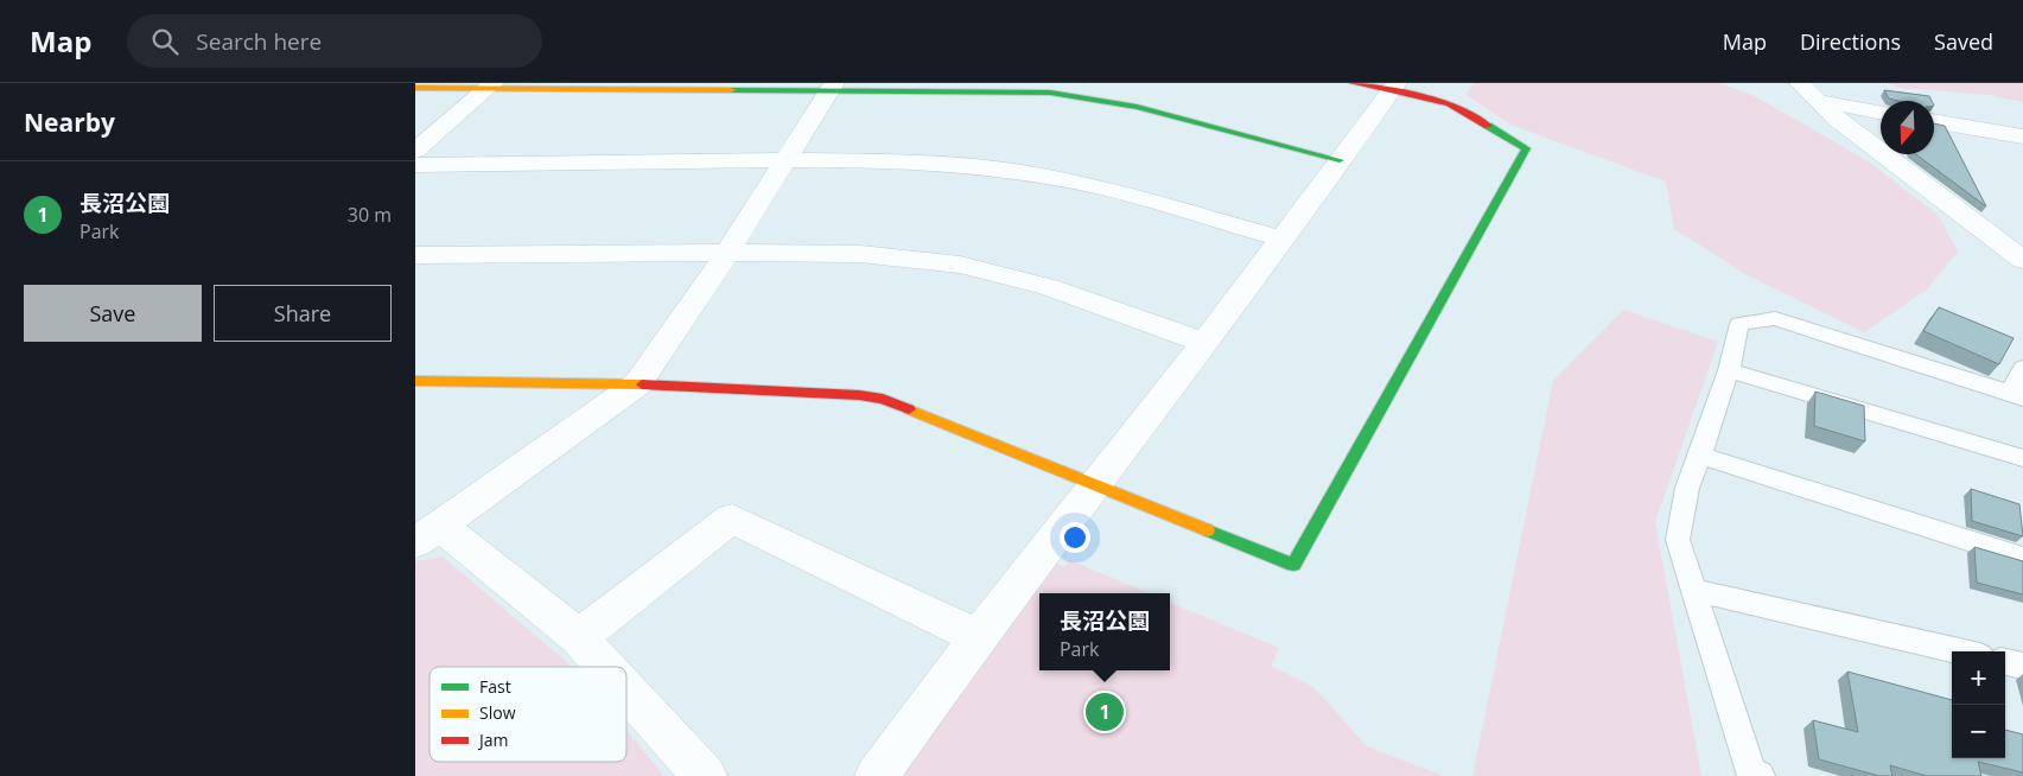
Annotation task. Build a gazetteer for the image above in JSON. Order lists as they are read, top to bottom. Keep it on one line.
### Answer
{"legend":["Fast","Slow","Jam"],"north":"bottom","page":{"header":"Map","search":"Search here","nav":["Map","Directions","Saved"],"heading":"Nearby","list":[{"mark":"1","name":"長沼公園","note":"Park","value":"30 m"}],"buttons":["Save","Share"],"popup":["長沼公園","Park"],"map_buttons":["+","−"],"pins":"1"}}
